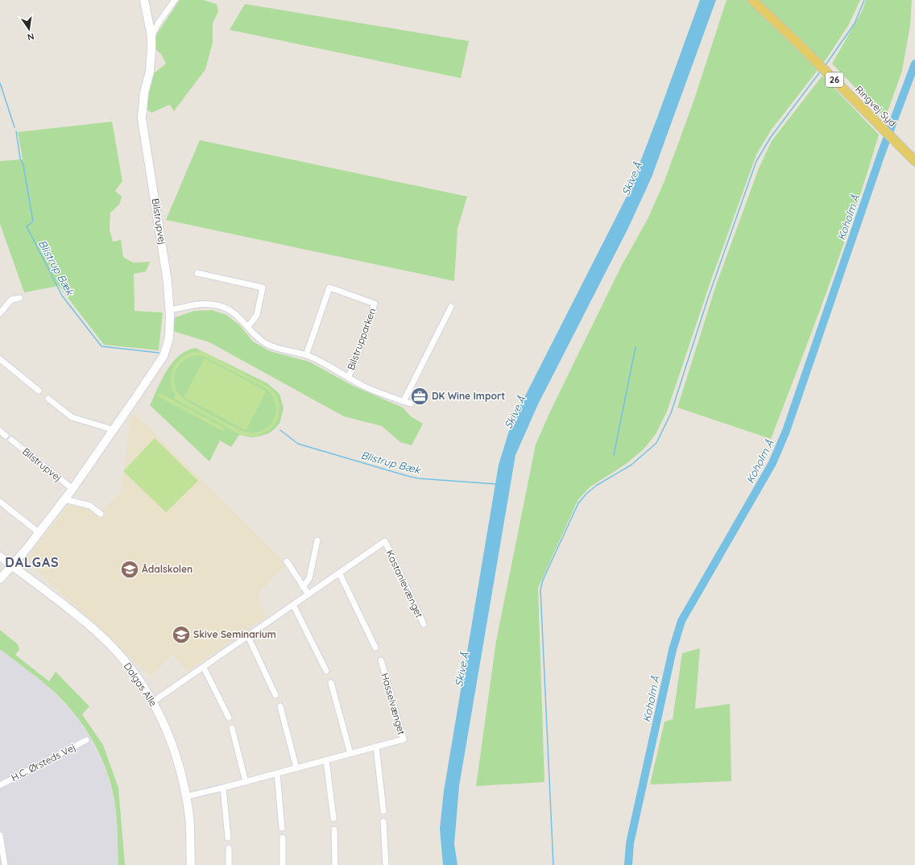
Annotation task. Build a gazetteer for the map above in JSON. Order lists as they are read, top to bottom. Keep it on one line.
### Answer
{"streets":{"main road":["26","Ringvej Syd"],"street":["Bilstrupvej","Bilstrupparken","Kastanievænget","Dalgas Alle","Hasselvænget","H.C. Ørsteds Vej"]},"crossings":[["Bilstrupvej","Bilstrupparken"],["Bilstrupvej","Dalgas Alle"],["Kastanievænget","Dalgas Alle"],["Dalgas Alle","Hasselvænget"]],"districts":["DALGAS"],"water":["Skive Å","Koholm Å","Blistrup Bæk"],"places":{"office":["DK Wine Import"],"school or university":["Ådalskolen","Skive Seminarium"]},"north":"bottom"}
